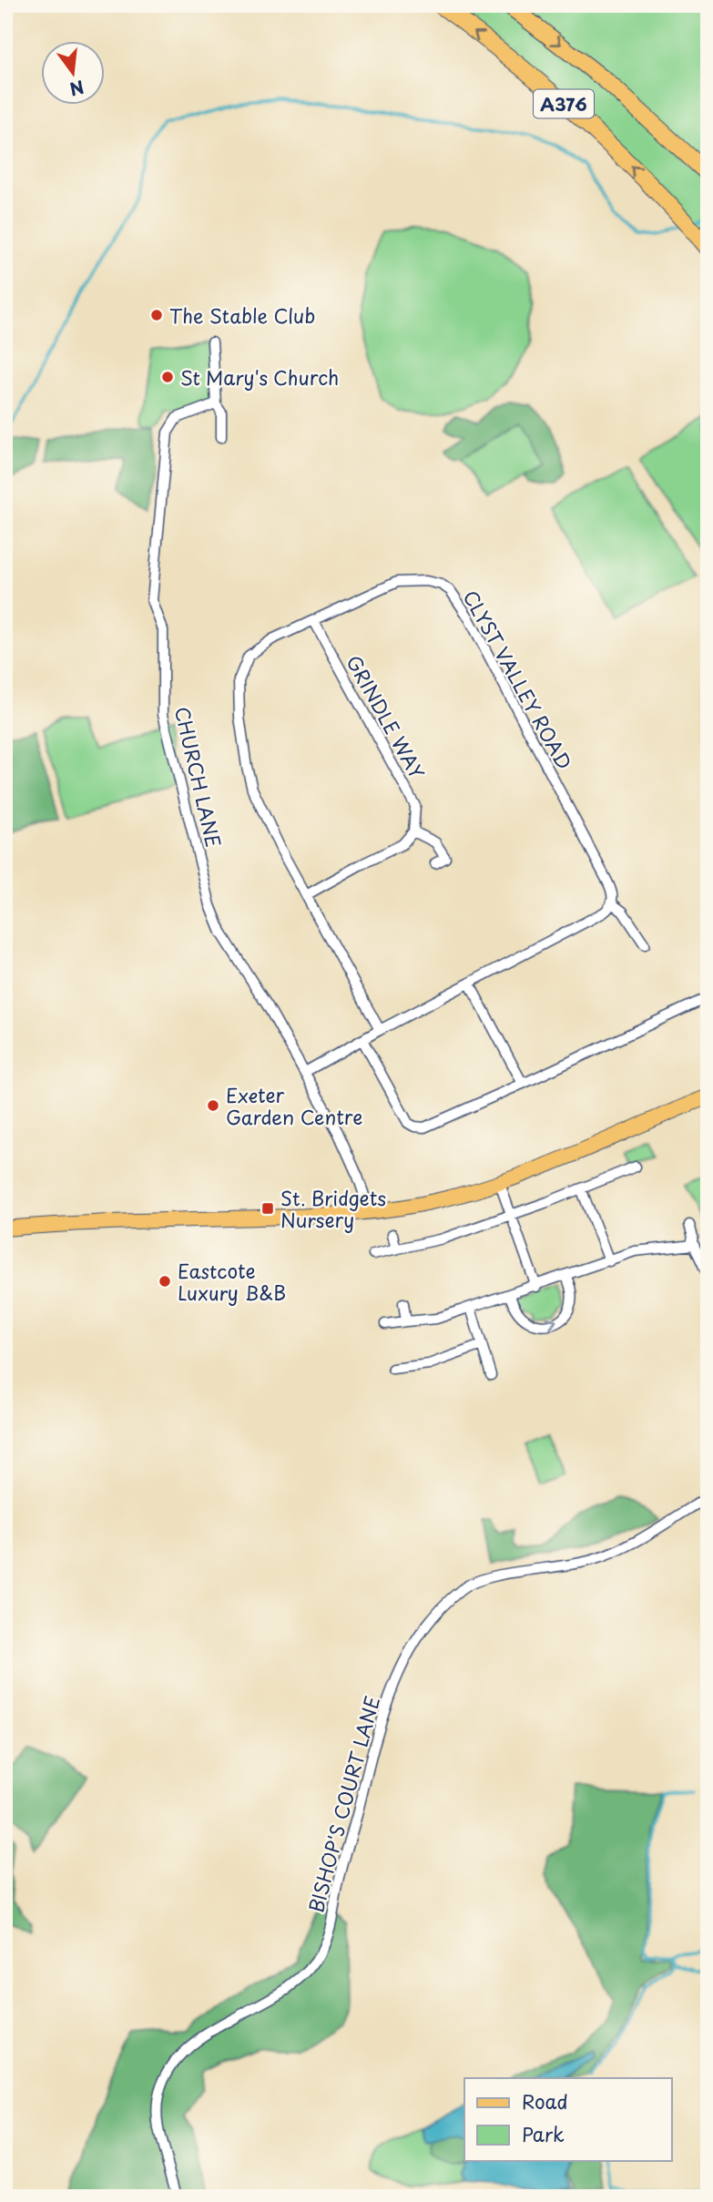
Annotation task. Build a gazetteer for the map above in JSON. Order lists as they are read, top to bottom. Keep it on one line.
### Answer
{"streets":{"highway":["A376"],"street":["CLYST VALLEY ROAD","GRINDLE WAY","CHURCH LANE","BISHOP'S COURT LANE"]},"crossings":[["CLYST VALLEY ROAD","GRINDLE WAY"]],"places":{"other":["The Stable Club","St Mary's Church","Exeter Garden Centre","Eastcote Luxury B&B"],"transit":["St. Bridgets Nursery"]},"legend":["Road","Park"],"north":"bottom"}
